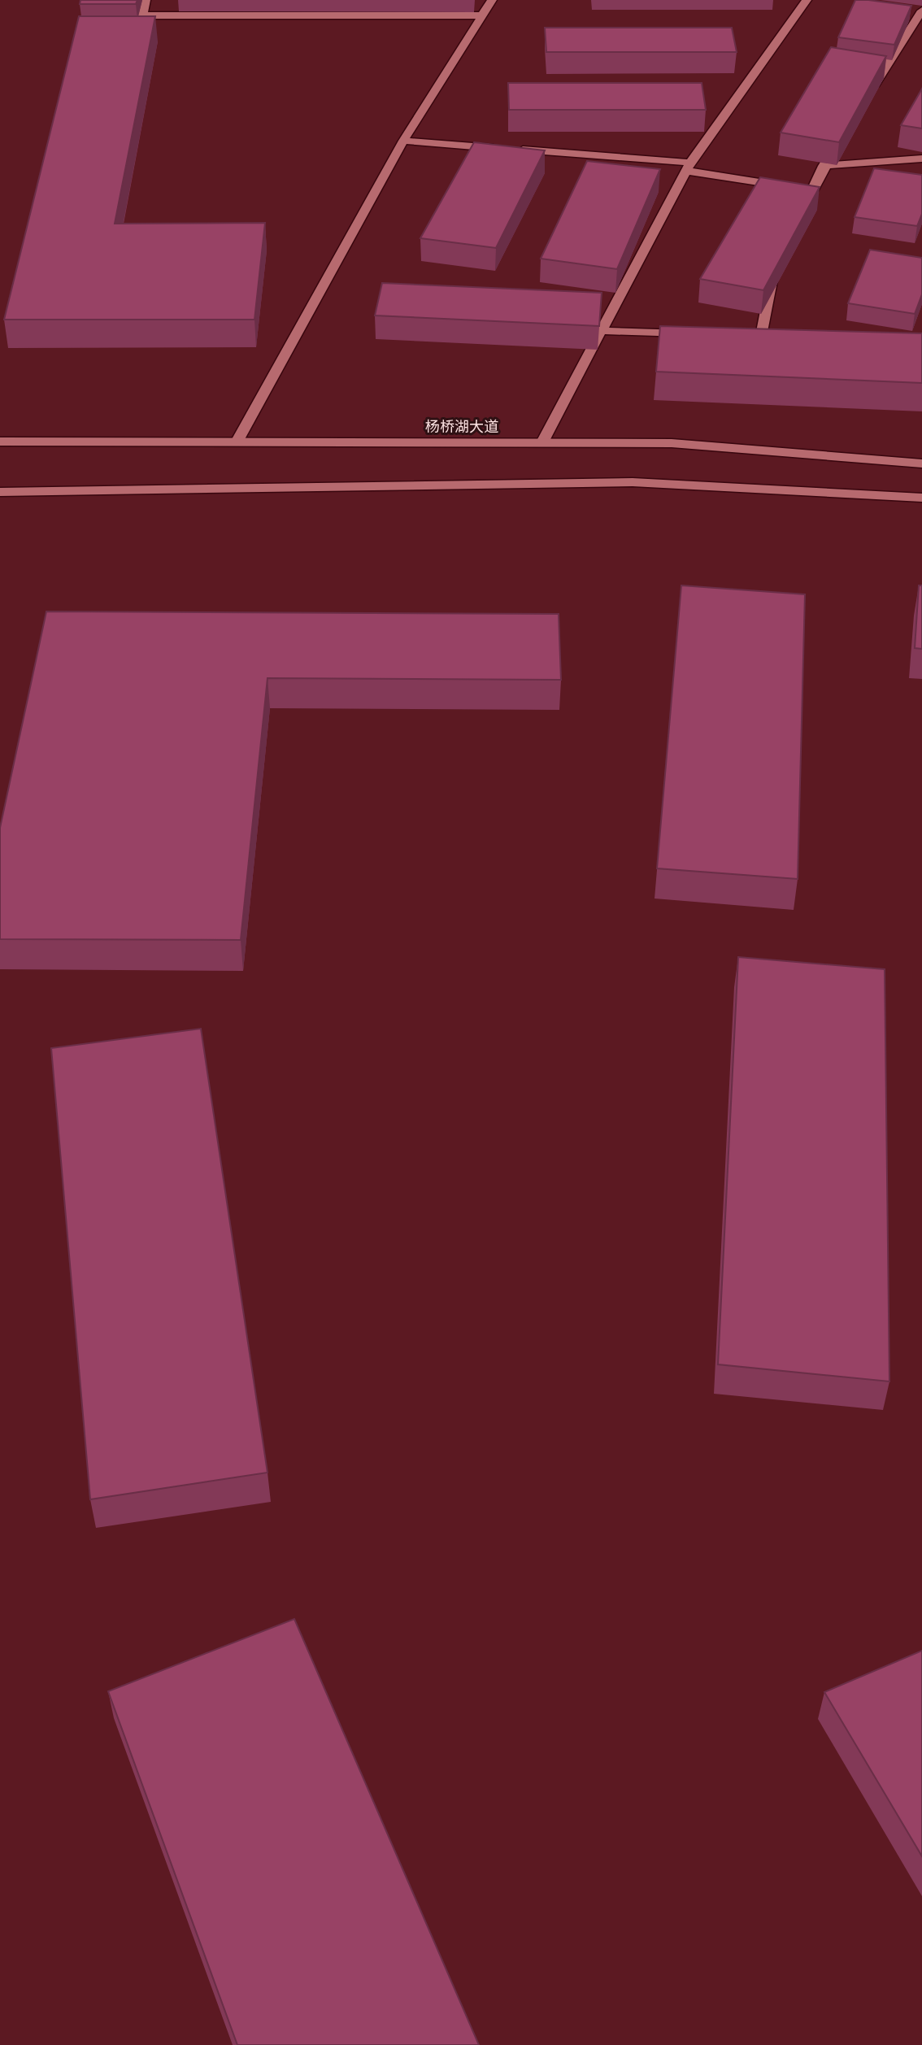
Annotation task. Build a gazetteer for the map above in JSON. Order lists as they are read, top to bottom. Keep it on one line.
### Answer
{"streets":{"street":["杨桥湖大道"]}}
